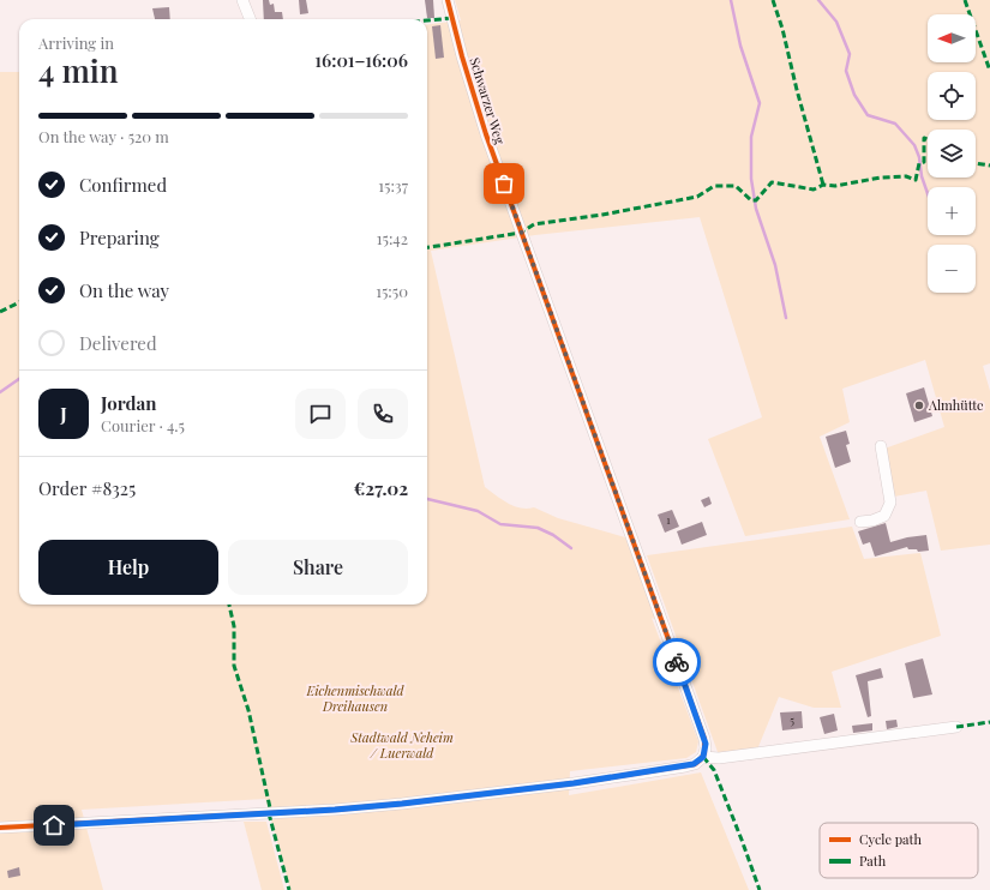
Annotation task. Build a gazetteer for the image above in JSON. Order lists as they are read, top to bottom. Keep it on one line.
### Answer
{"streets":{"street":["Schwarzer Weg"]},"parks":["Eichenmischwald Dreihausen","Stadtwald Neheim / Luerwald"],"places":["Almhütte"],"house_numbers":["1","5"],"legend":["Cycle path","Path"],"north":"left","page":{"map_buttons":["+","−"],"heading":["4 min","Arriving in","16:01–16:06"],"panel":["Jordan","Courier · 4.5","Order #8325","€27.02"],"bar":"On the way · 520 m","list":[["Confirmed","15:37"],["Preparing","15:42"],["On the way","15:50"],"Delivered"],"round":"J","buttons":["Help","Share"]}}
